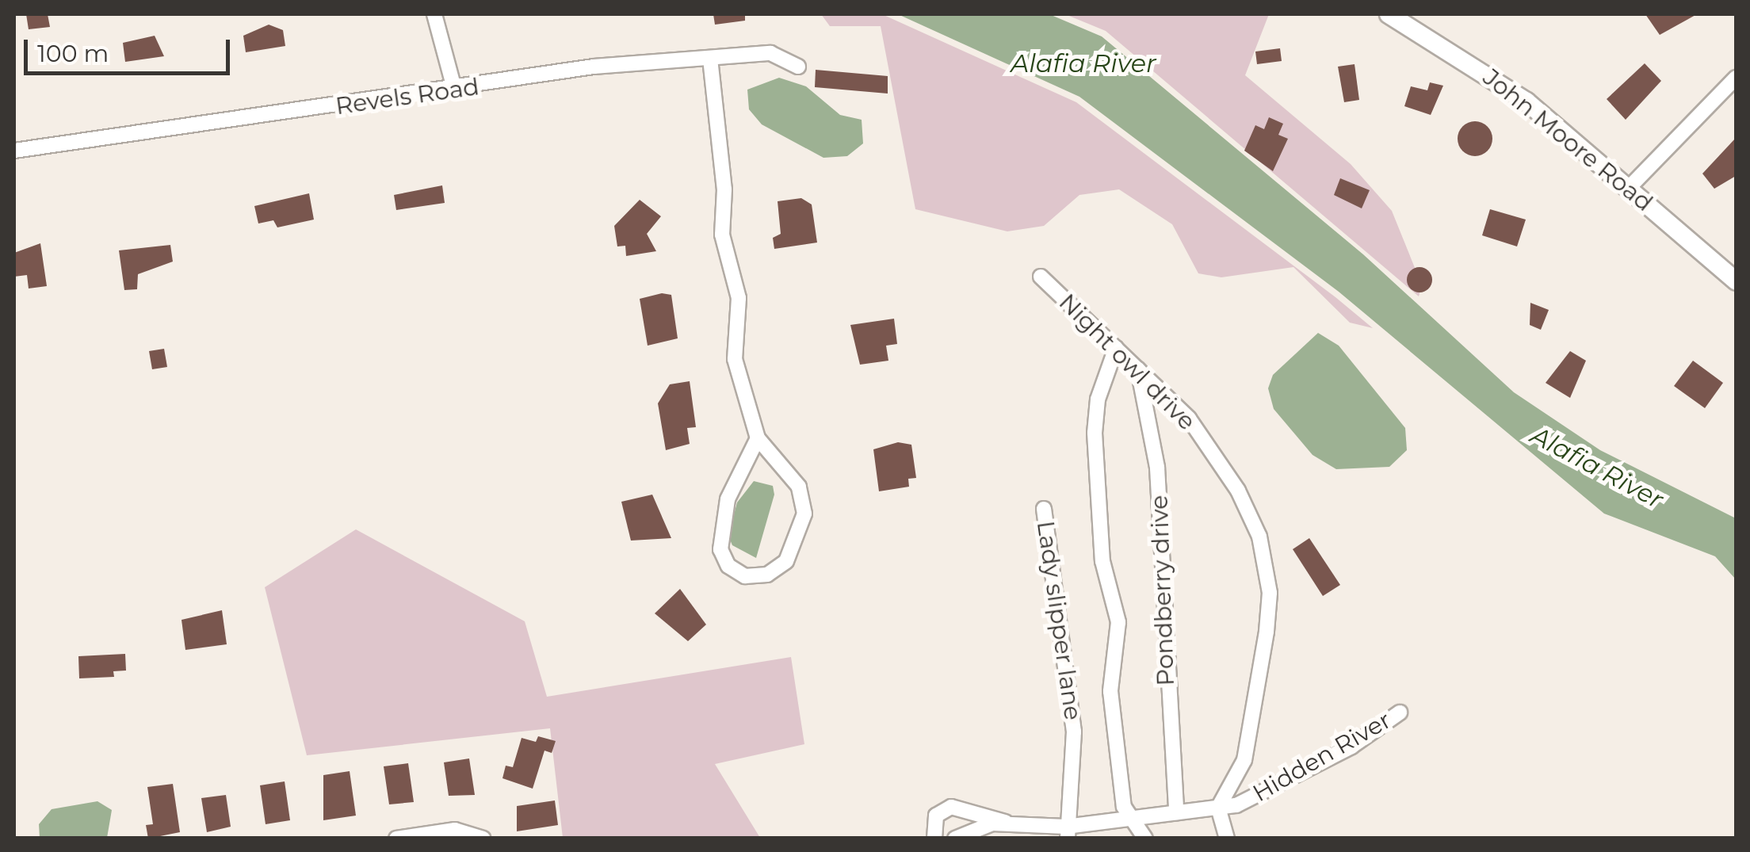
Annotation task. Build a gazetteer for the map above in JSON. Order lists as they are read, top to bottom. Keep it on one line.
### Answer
{"streets":{"street":["Revels Road","John Moore Road","Night owl drive","Pondberry drive","Lady slipper lane","Hidden River"]},"crossings":[["Night owl drive","Pondberry drive"],["Night owl drive","Hidden River"],["Pondberry drive","Hidden River"],["Lady slipper lane","Hidden River"]],"water":["Alafia River"],"scale_bar":"100 m"}
